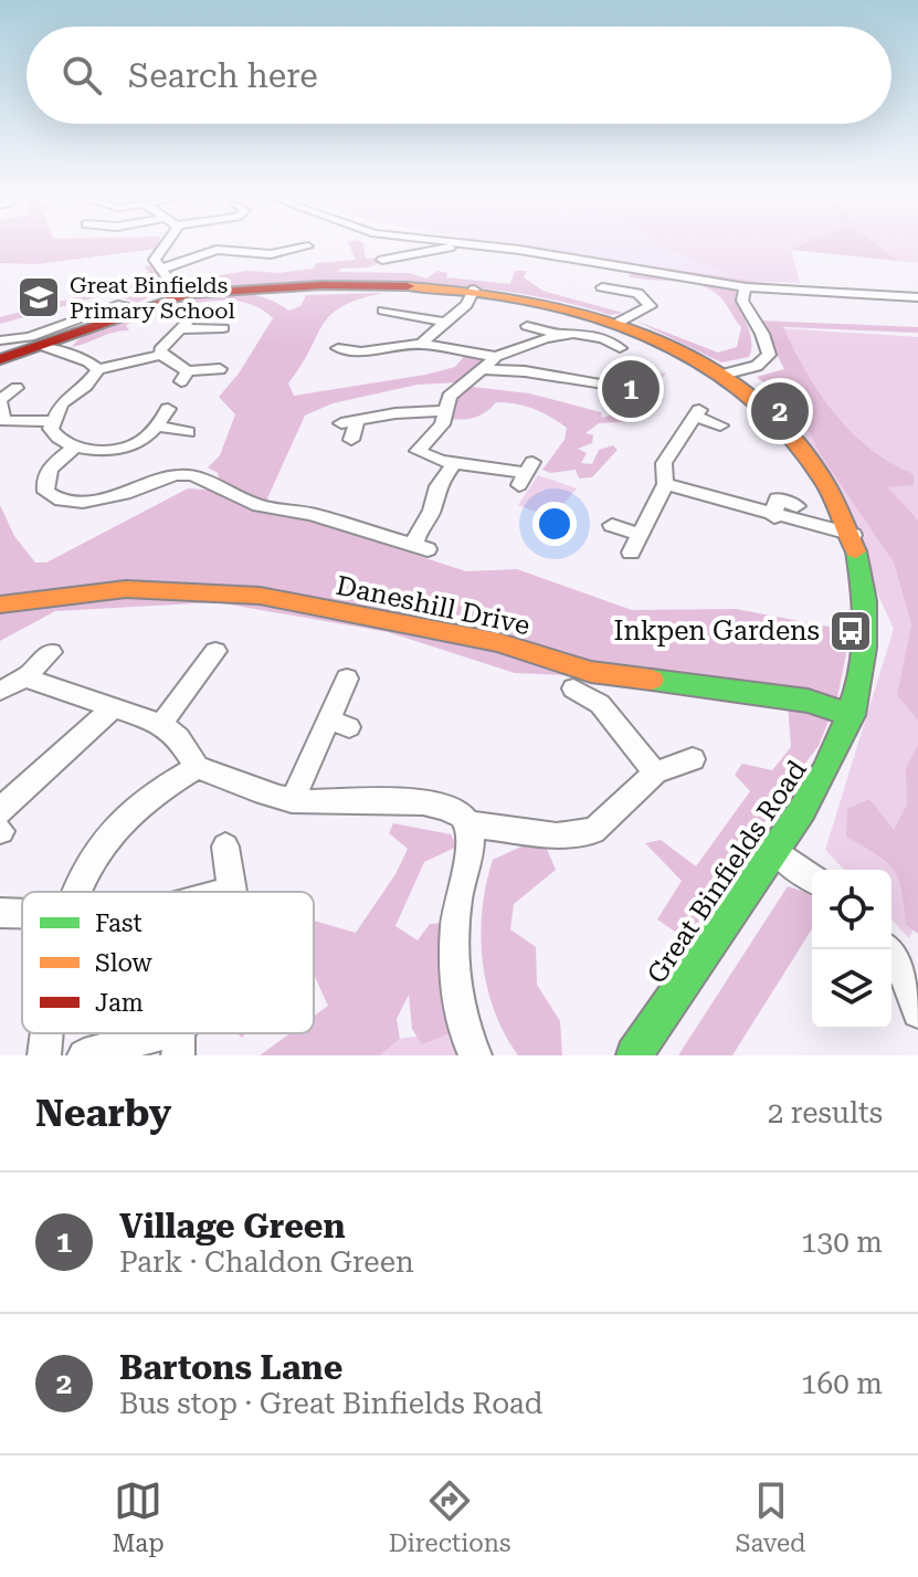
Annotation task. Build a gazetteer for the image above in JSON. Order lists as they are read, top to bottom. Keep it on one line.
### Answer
{"streets":{"street":["Daneshill Drive","Great Binfields Road"]},"crossings":[["Daneshill Drive","Great Binfields Road"]],"places":{"school or university":["Great Binfields Primary School"],"bus stop":["Inkpen Gardens"]},"legend":["Fast","Slow","Jam"],"page":{"search":"Search here","pins":["1","2"],"heading":["Nearby","2 results"],"list":[{"mark":"1","name":"Village Green","note":"Park · Chaldon Green","value":"130 m"},{"mark":"2","name":"Bartons Lane","note":"Bus stop · Great Binfields Road","value":"160 m"}],"nav":["Map","Directions","Saved"]}}
